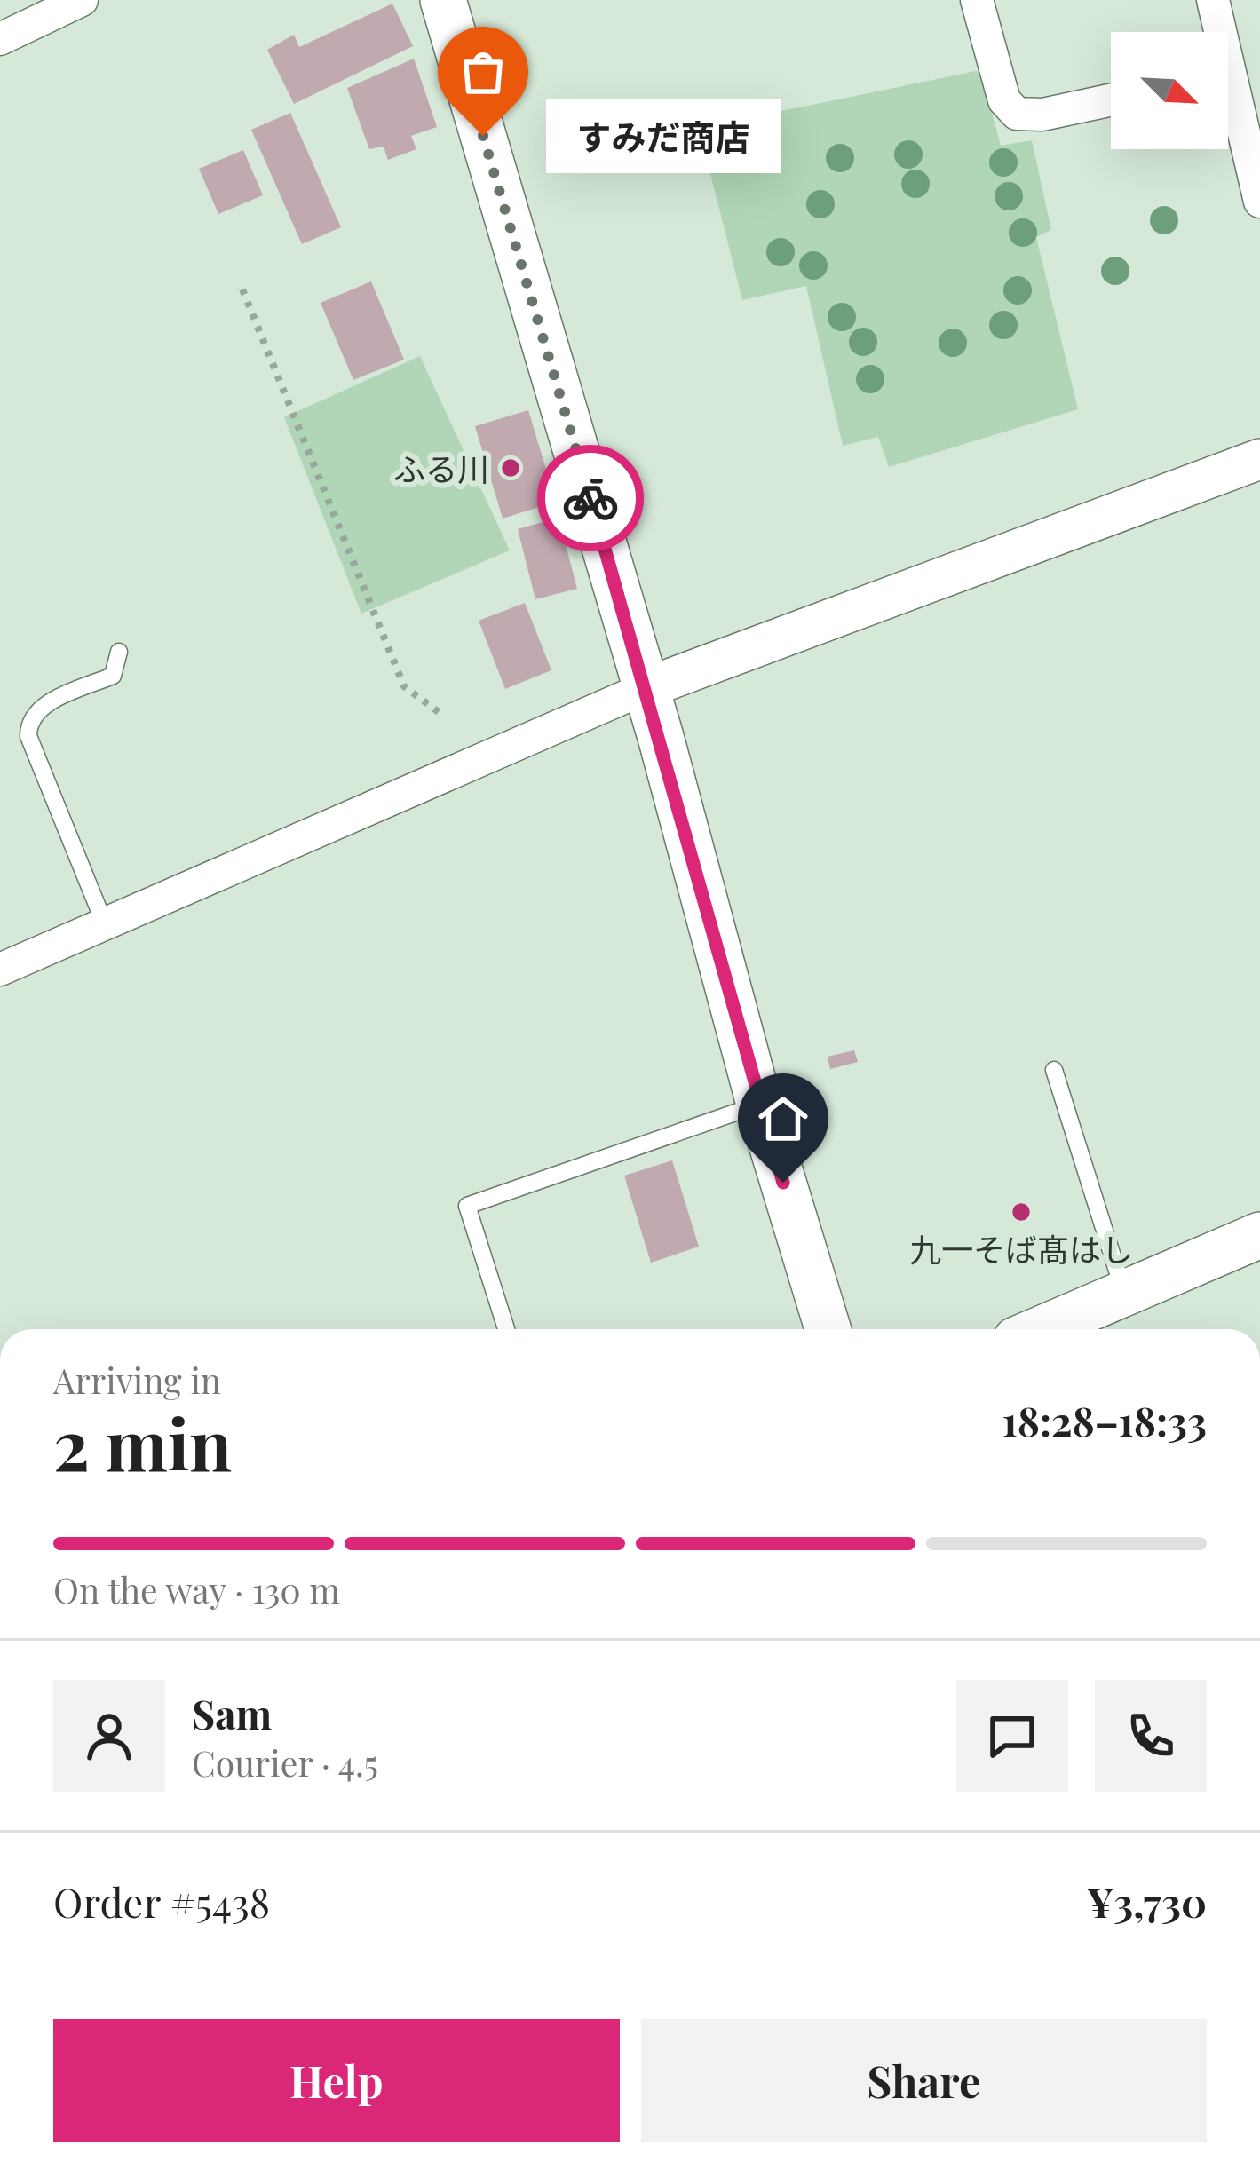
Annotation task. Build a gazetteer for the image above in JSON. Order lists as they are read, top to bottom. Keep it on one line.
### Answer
{"places":["すみだ商店","ふる川","九一そば髙はし"],"north":"bottom right","page":{"bubble":"すみだ商店","heading":["2 min","Arriving in","18:28–18:33"],"panel":["Sam","Courier · 4.5","Order #5438","¥3,730"],"bar":"On the way · 130 m","buttons":["Help","Share"]}}
